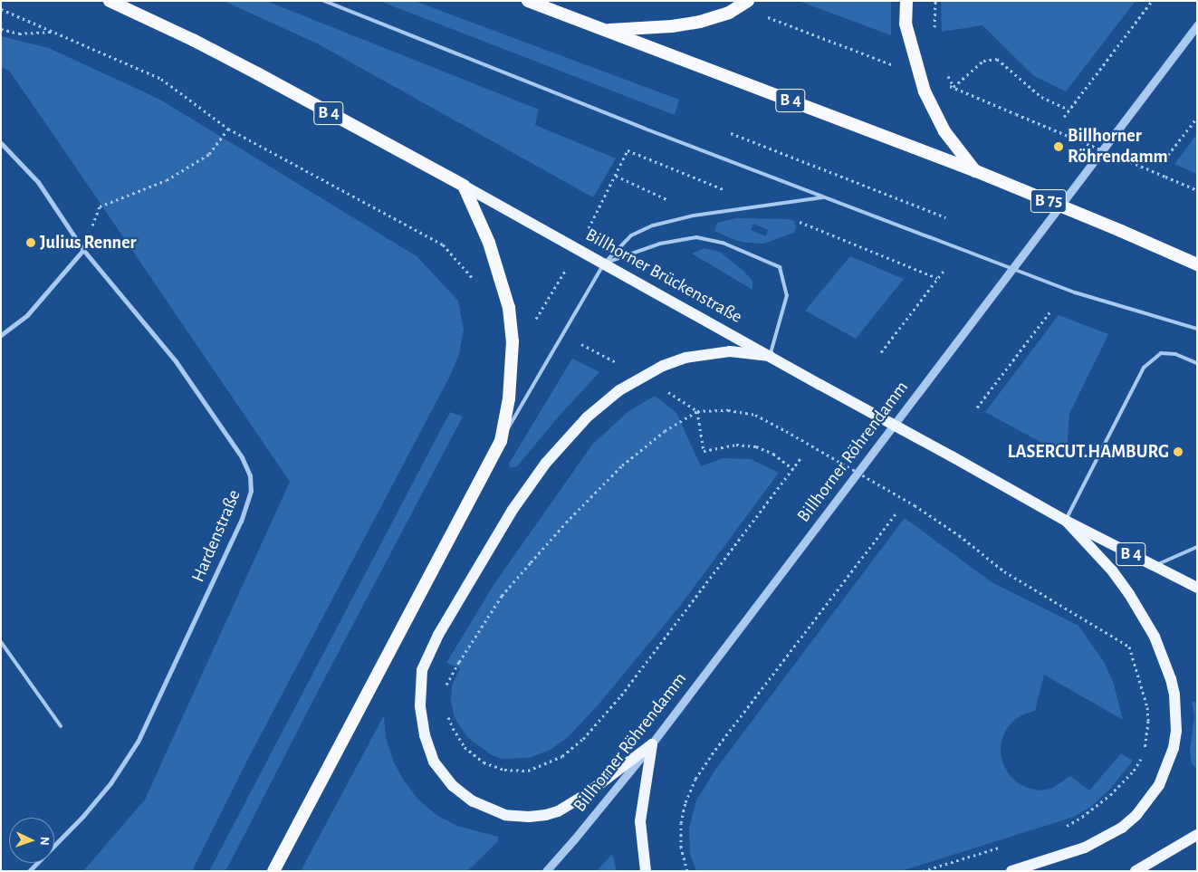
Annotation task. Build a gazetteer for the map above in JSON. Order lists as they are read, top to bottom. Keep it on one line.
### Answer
{"streets":{"highway":["B 4","B 75","Billhorner Brückenstraße"],"street":["Billhorner Röhrendamm","Hardenstraße"]},"crossings":[["B 4","B 75"]],"places":["Billhorner Röhrendamm","Julius Renner","LASERCUT.HAMBURG"],"north":"right"}
